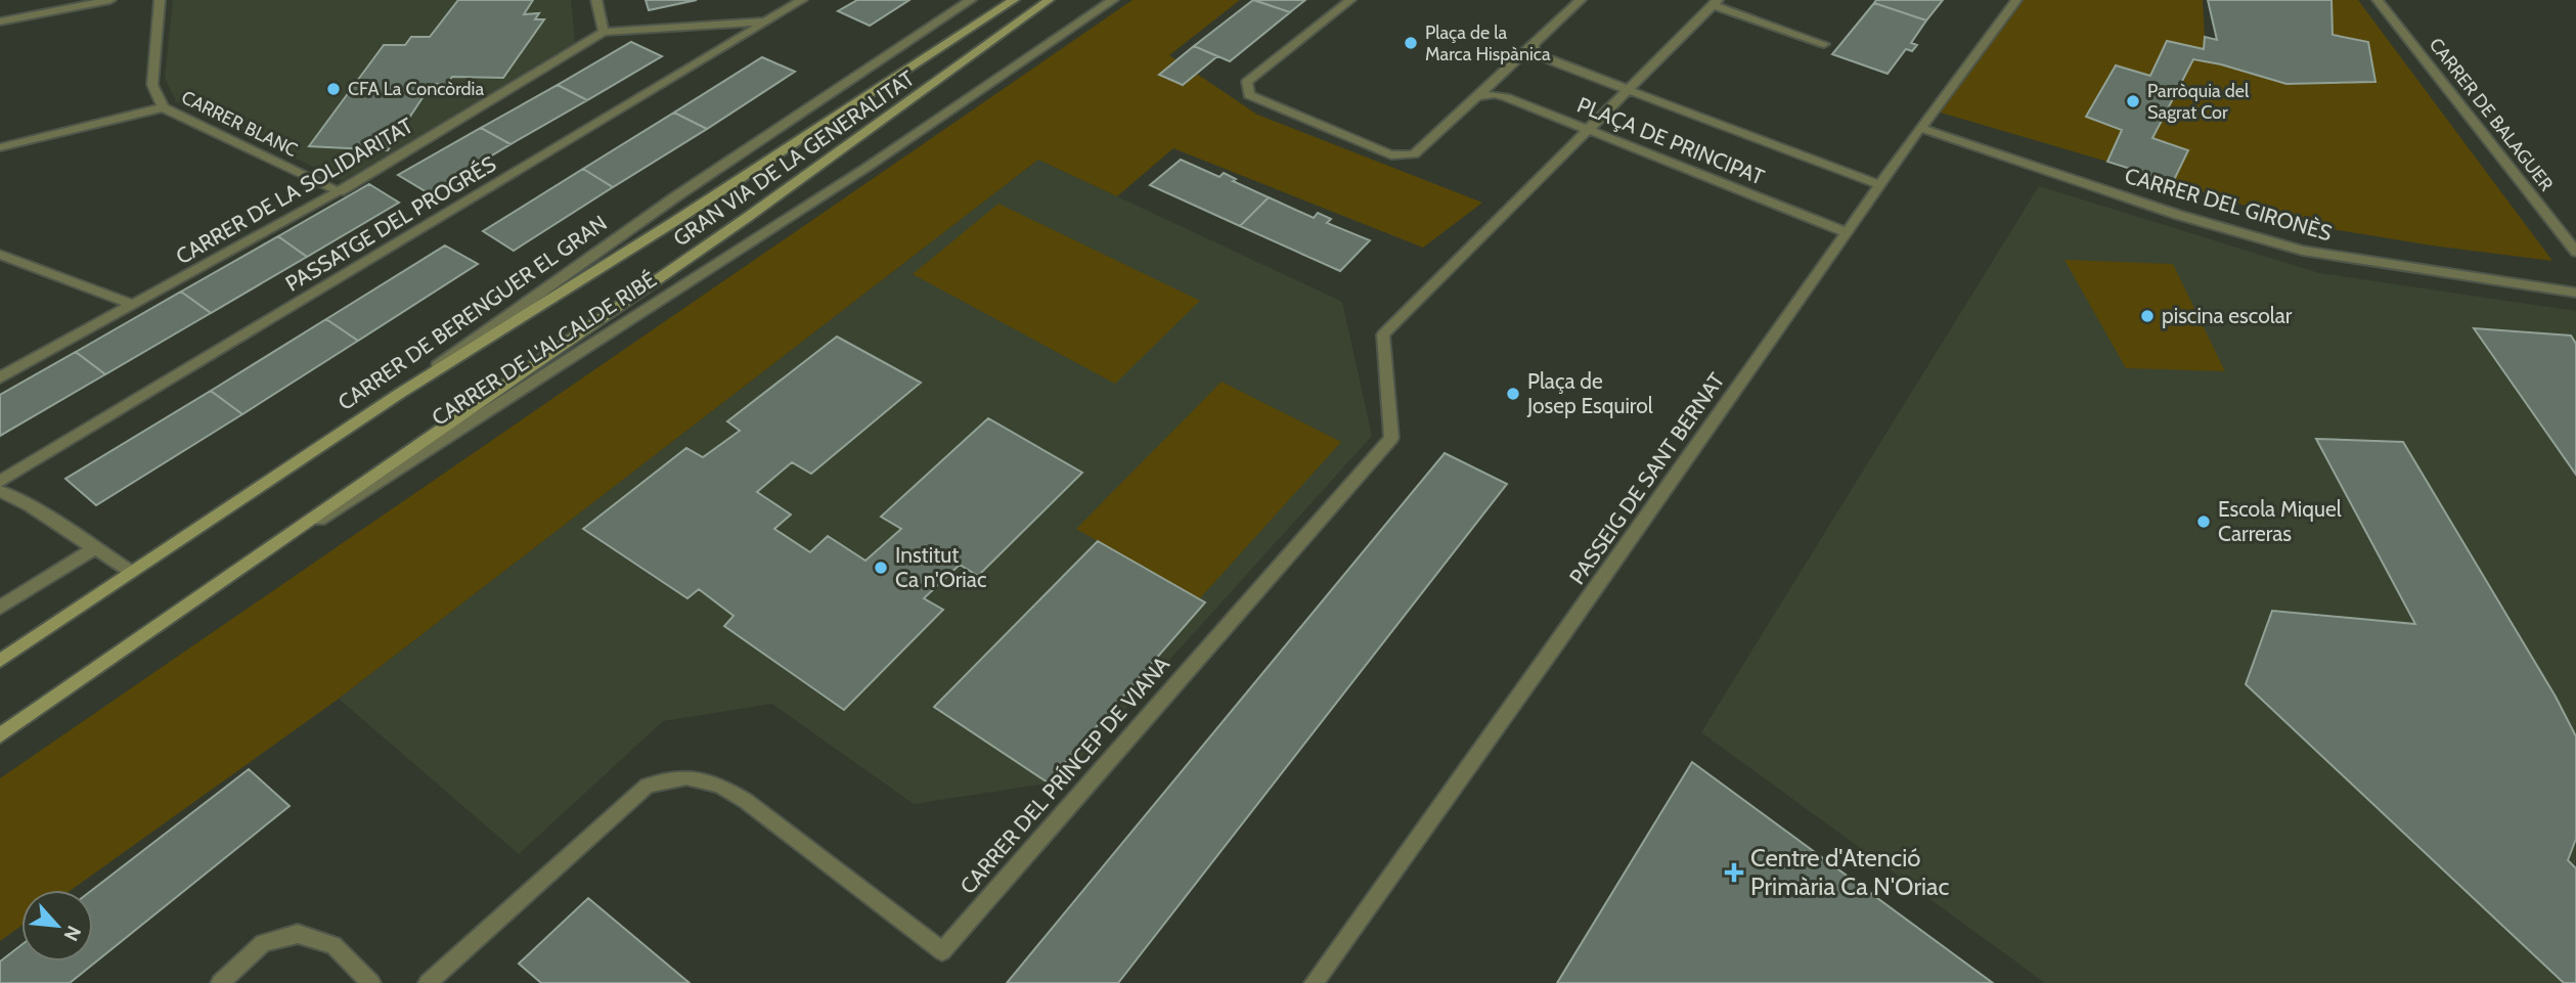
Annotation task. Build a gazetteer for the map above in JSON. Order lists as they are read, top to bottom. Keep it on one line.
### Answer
{"streets":{"main road":["GRAN VIA DE LA GENERALITAT","CARRER DE BERENGUER EL GRAN","CARRER DE L'ALCALDE RIBÉ"],"street":["CARRER DE BALAGUER","CARRER BLANC","PLAÇA DE PRINCIPAT","CARRER DE LA SOLIDARITAT","CARRER DEL GIRONÈS","PASSATGE DEL PROGRÉS","PASSEIG DE SANT BERNAT","CARRER DEL PRÍNCEP DE VIANA"]},"crossings":[["CARRER BLANC","CARRER DE LA SOLIDARITAT"],["PLAÇA DE PRINCIPAT","PASSEIG DE SANT BERNAT"],["PLAÇA DE PRINCIPAT","CARRER DEL PRÍNCEP DE VIANA"],["GRAN VIA DE LA GENERALITAT","CARRER DE BERENGUER EL GRAN"],["GRAN VIA DE LA GENERALITAT","CARRER DE L'ALCALDE RIBÉ"],["CARRER DEL GIRONÈS","PASSEIG DE SANT BERNAT"]],"places":{"other":["Plaça de la Marca Hispànica","CFA La Concòrdia","Parròquia del Sagrat Cor","piscina escolar","Plaça de Josep Esquirol","Escola Miquel Carreras","Institut Ca n'Oriac"],"health":["Centre d'Atenció Primària Ca N'Oriac"]},"north":"bottom right"}
